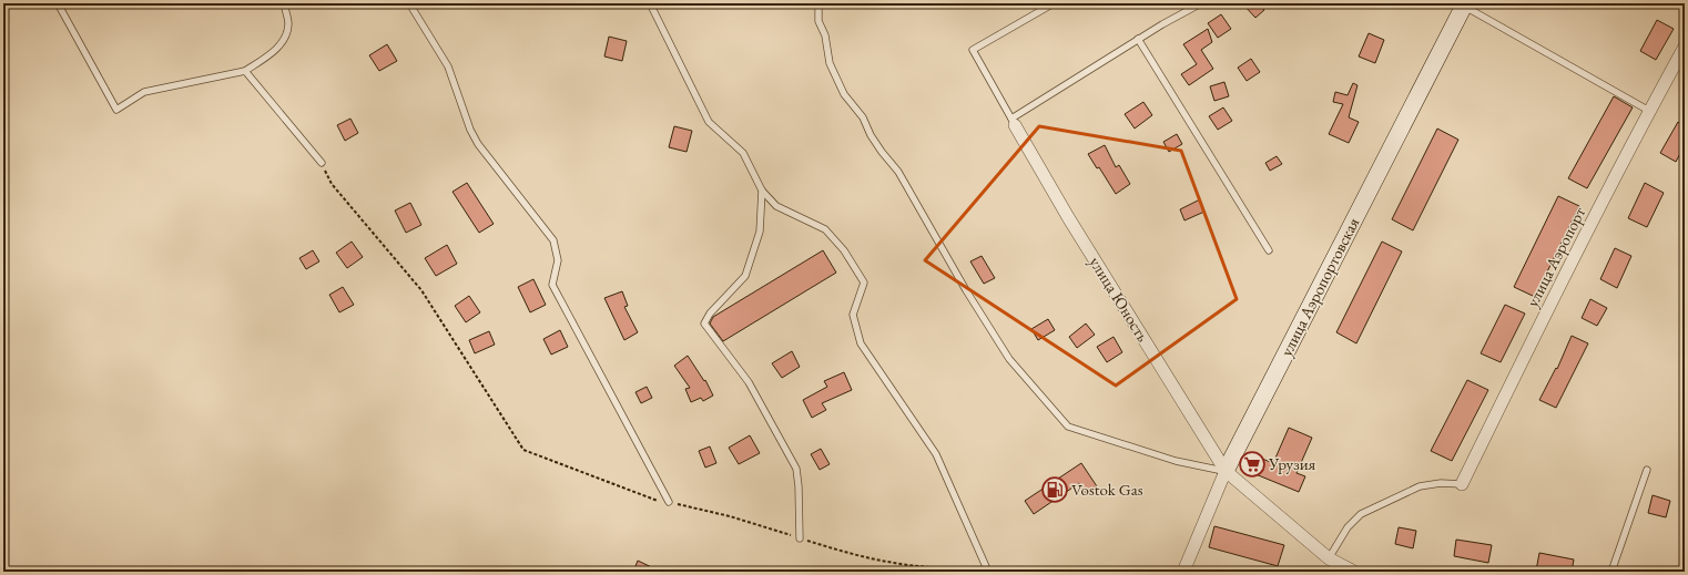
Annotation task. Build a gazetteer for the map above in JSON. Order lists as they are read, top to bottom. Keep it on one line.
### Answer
{"streets":{"street":["улица Аэропорт","улица Аэропортовская","улица Юность"]},"crossings":[["улица Аэропортовская","улица Юность"]],"places":{"supermarket":["Урузия"],"fuel station":["Vostok Gas"]}}
